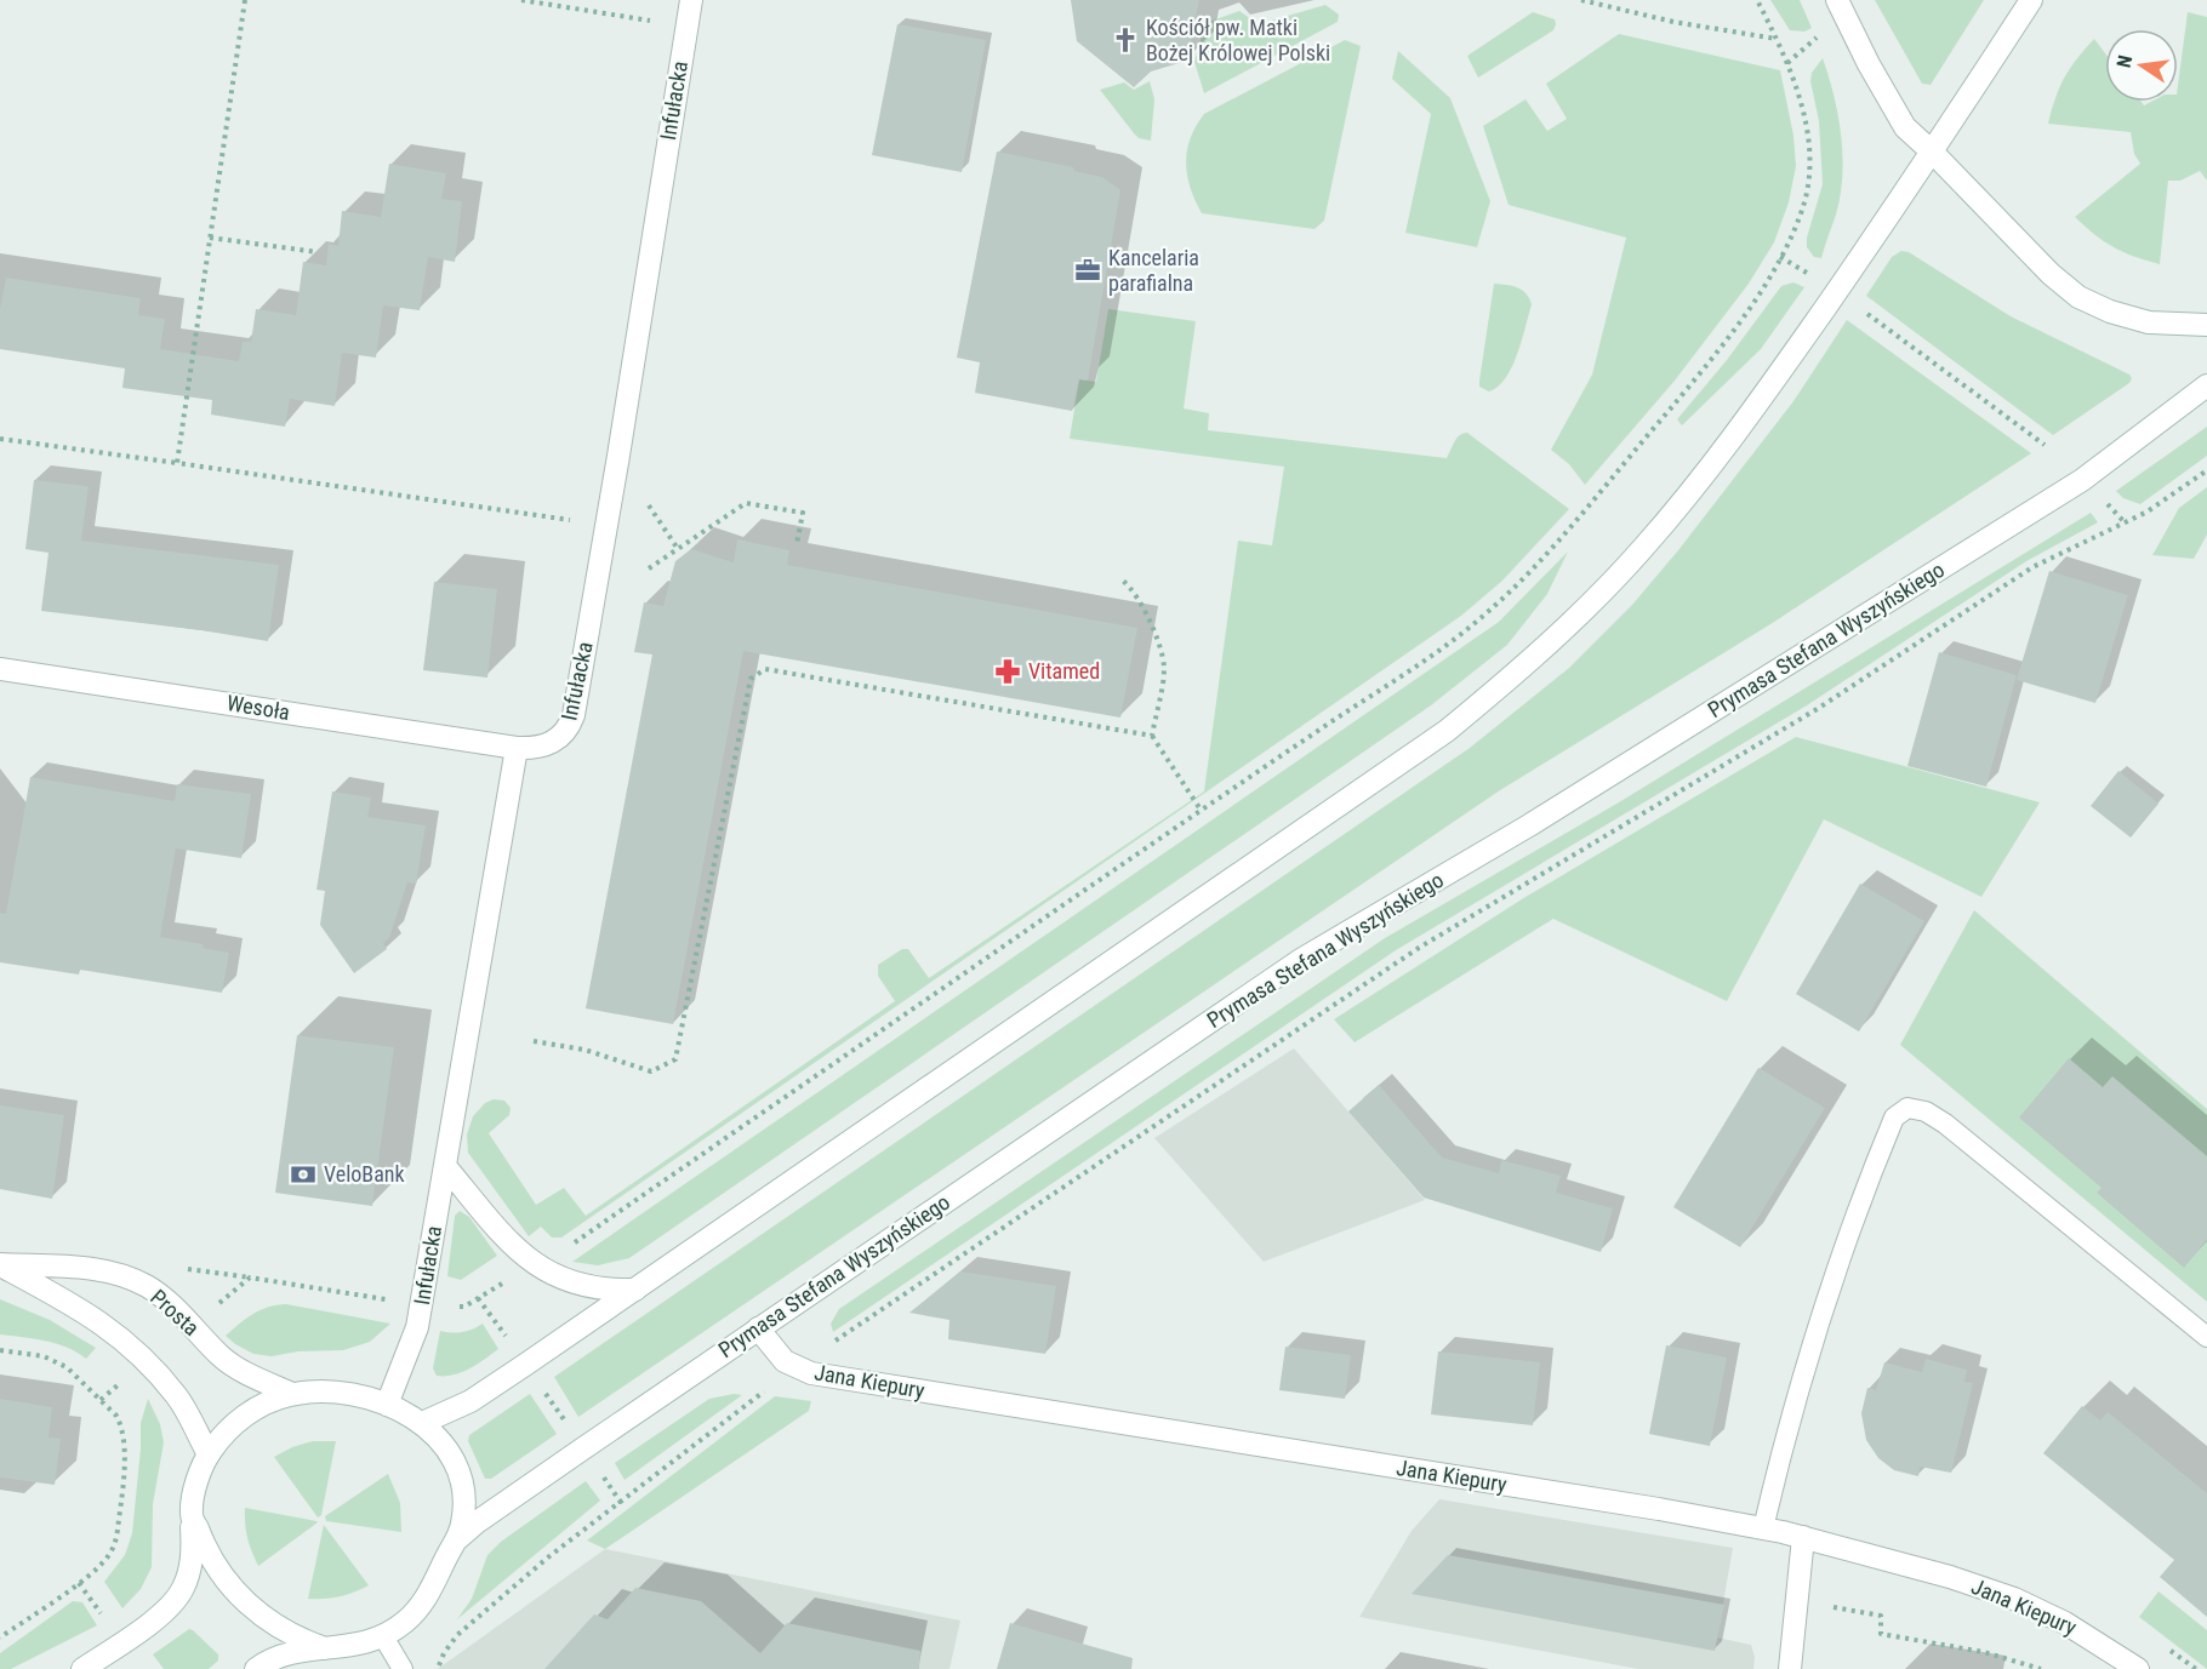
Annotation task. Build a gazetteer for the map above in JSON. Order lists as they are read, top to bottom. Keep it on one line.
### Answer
{"streets":{"main road":["Infułacka","Prymasa Stefana Wyszyńskiego","Wesoła","Prosta","Jana Kiepury"]},"crossings":[["Infułacka","Prymasa Stefana Wyszyńskiego"],["Infułacka","Wesoła"],["Infułacka","Prosta"],["Prymasa Stefana Wyszyńskiego","Prosta"],["Prymasa Stefana Wyszyńskiego","Jana Kiepury"]],"places":{"church":["Kościół pw. Matki Bożej Królowej Polski"],"office":["Kancelaria parafialna"],"pharmacy":["Vitamed"],"bank":["VeloBank"]},"north":"left"}
